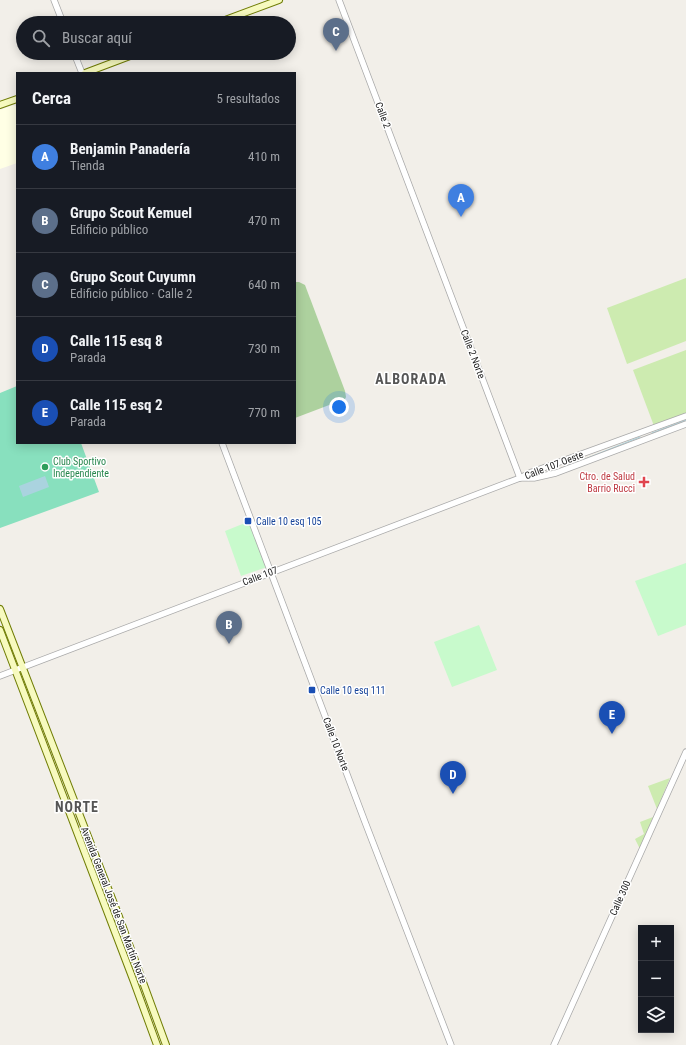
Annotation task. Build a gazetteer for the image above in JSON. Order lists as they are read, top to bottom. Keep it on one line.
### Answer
{"streets":{"main road":["Avenida General José de San Martín Norte"],"street":["Calle 2","Calle 2 Norte","Calle 107 Oeste","Calle 107","Calle 10 Norte","Calle 300"]},"crossings":[["Calle 2","Calle 2 Norte"],["Calle 2 Norte","Calle 107 Oeste"],["Calle 2 Norte","Calle 107"],["Calle 107 Oeste","Calle 107"],["Calle 107","Calle 10 Norte"],["Calle 107","Avenida General José de San Martín Norte"]],"districts":["ALBORADA","NORTE"],"places":{"other":["Club Sportivo Independiente"],"health":["Ctro. de Salud Barrio Rucci"],"transit":["Calle 10 esq 105","Calle 10 esq 111"]},"page":{"search":"Buscar aquí","pins":["C","A","B","E","D"],"heading":["Cerca","5 resultados"],"list":[{"mark":"A","name":"Benjamin Panadería","note":"Tienda","value":"410 m"},{"mark":"B","name":"Grupo Scout Kemuel","note":"Edificio público","value":"470 m"},{"mark":"C","name":"Grupo Scout Cuyumn","note":"Edificio público · Calle 2","value":"640 m"},{"mark":"D","name":"Calle 115 esq 8","note":"Parada","value":"730 m"},{"mark":"E","name":"Calle 115 esq 2","note":"Parada","value":"770 m"}],"map_buttons":["+","−"]}}
